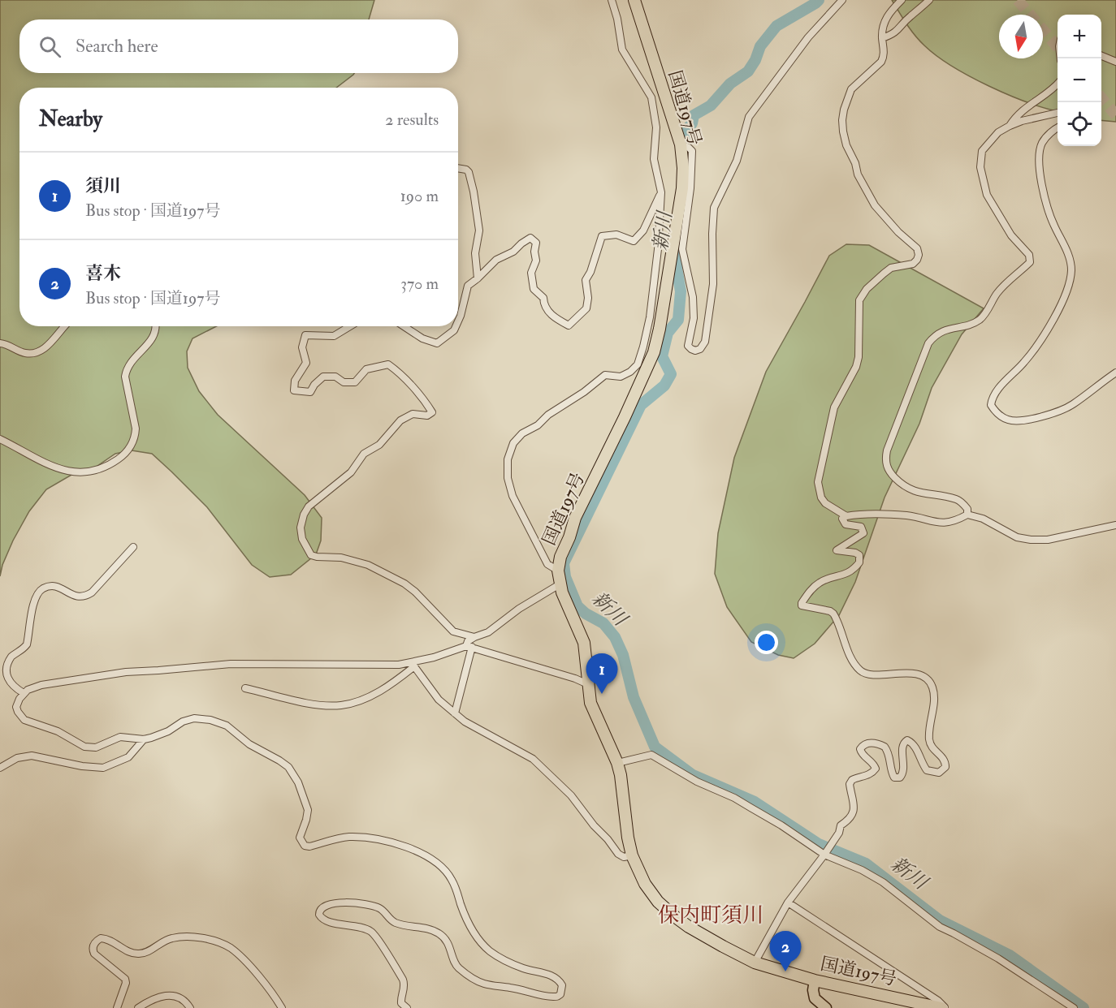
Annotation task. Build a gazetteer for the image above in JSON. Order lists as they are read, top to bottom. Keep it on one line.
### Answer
{"streets":{"highway":["国道197号"]},"districts":["保内町須川"],"water":["新川"],"north":"bottom","page":{"map_buttons":["+","−"],"search":"Search here","heading":["Nearby","2 results"],"list":[{"mark":"1","name":"須川","note":"Bus stop · 国道197号","value":"190 m"},{"mark":"2","name":"喜木","note":"Bus stop · 国道197号","value":"370 m"}],"pins":["1","2"]}}
